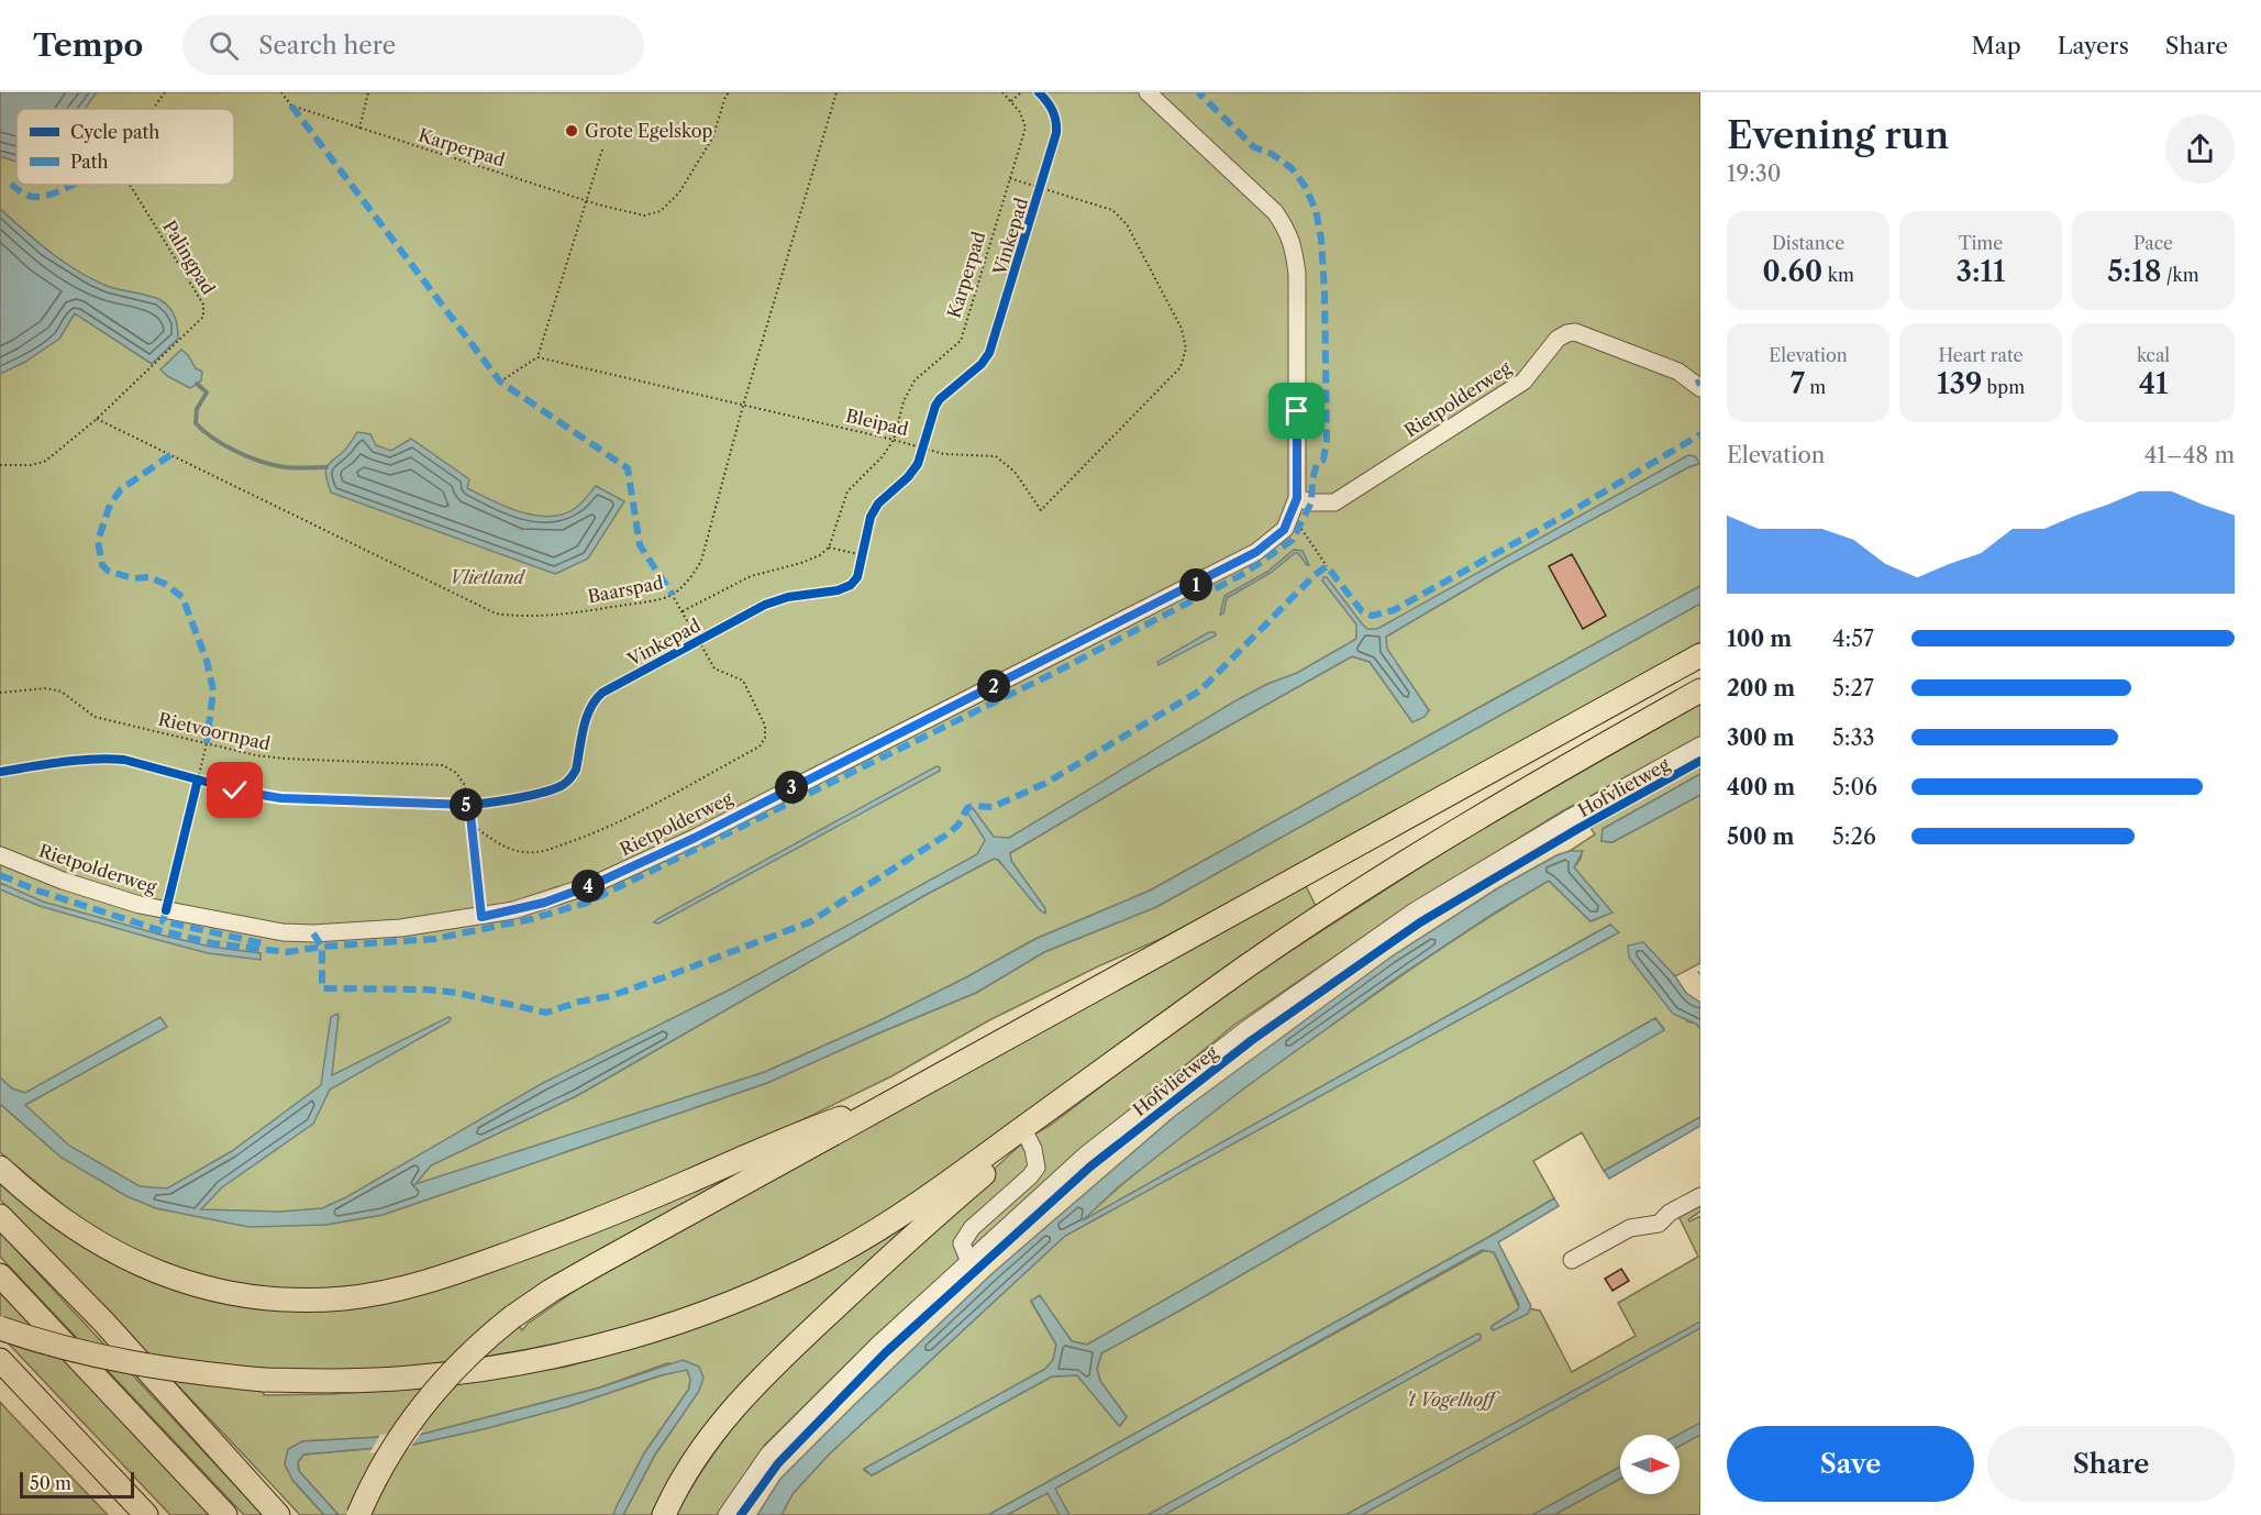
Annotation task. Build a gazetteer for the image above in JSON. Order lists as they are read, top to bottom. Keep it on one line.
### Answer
{"streets":{"street":["Rietpolderweg","Hofvlietweg"],"path":["Karperpad","Palingpad","Bleipad","Baarspad","Rietvoornpad"],"cycle path":["Vinkepad"]},"crossings":[["Karperpad","Bleipad"],["Palingpad","Baarspad"],["Rietpolderweg","Rietvoornpad"],["Bleipad","Baarspad"]],"parks":["Vlietland","'t Vogelhoff"],"places":["Grote Egelskop"],"legend":["Cycle path","Path"],"scale_bar":"50 m","north":"right","page":{"header":"Tempo","search":"Search here","nav":["Map","Layers","Share"],"heading":["Evening run","19:30"],"stats":[["Distance","0.60 km"],["Time","3:11"],["Pace","5:18 /km"],["Elevation","7 m"],["Heart rate","139 bpm"],["kcal","41"]],"chart":["Elevation","41–48 m"],"pins":["1","2","3","5","4"],"list":[{"name":"100 m","note":"4:57"},{"name":"200 m","note":"5:27"},{"name":"300 m","note":"5:33"},{"name":"400 m","note":"5:06"},{"name":"500 m","note":"5:26"}],"buttons":["Save","Share"],"scale":"50 m"}}
